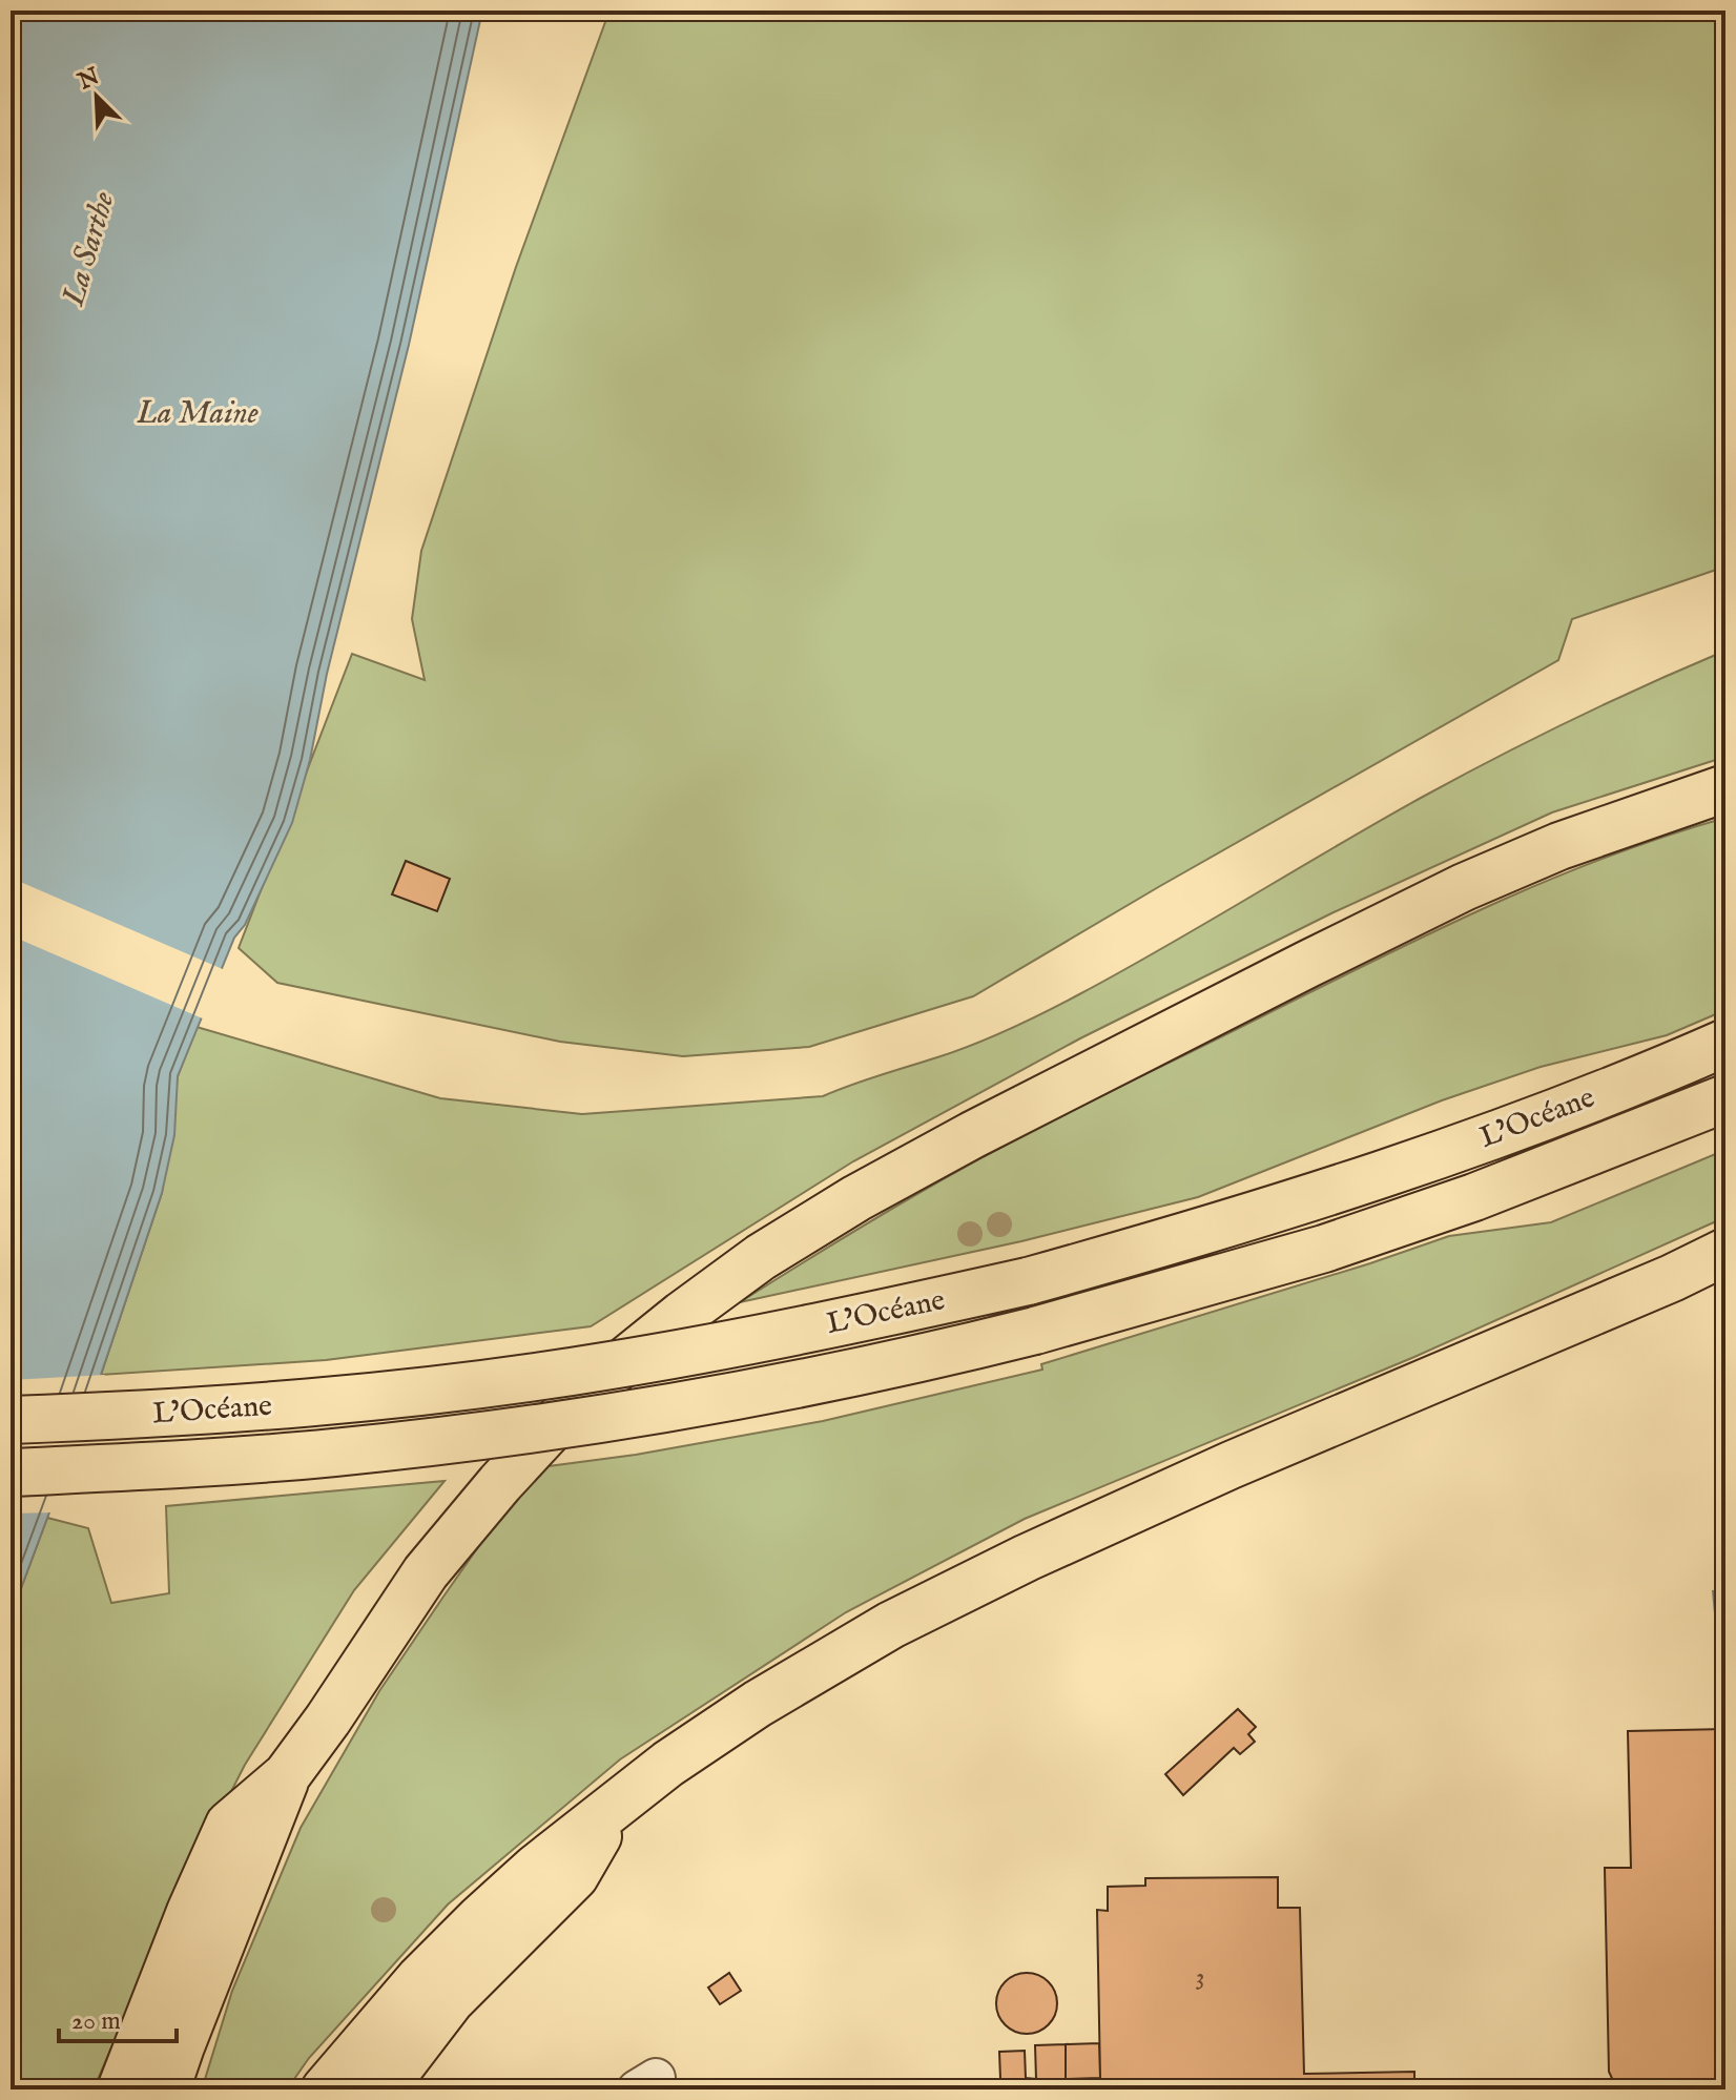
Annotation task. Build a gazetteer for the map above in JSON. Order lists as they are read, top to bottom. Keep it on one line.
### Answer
{"streets":{"highway":["L’Océane"]},"water":["La Sarthe","La Maine"],"house_numbers":["3"],"scale_bar":"20 m","north":"top left"}
